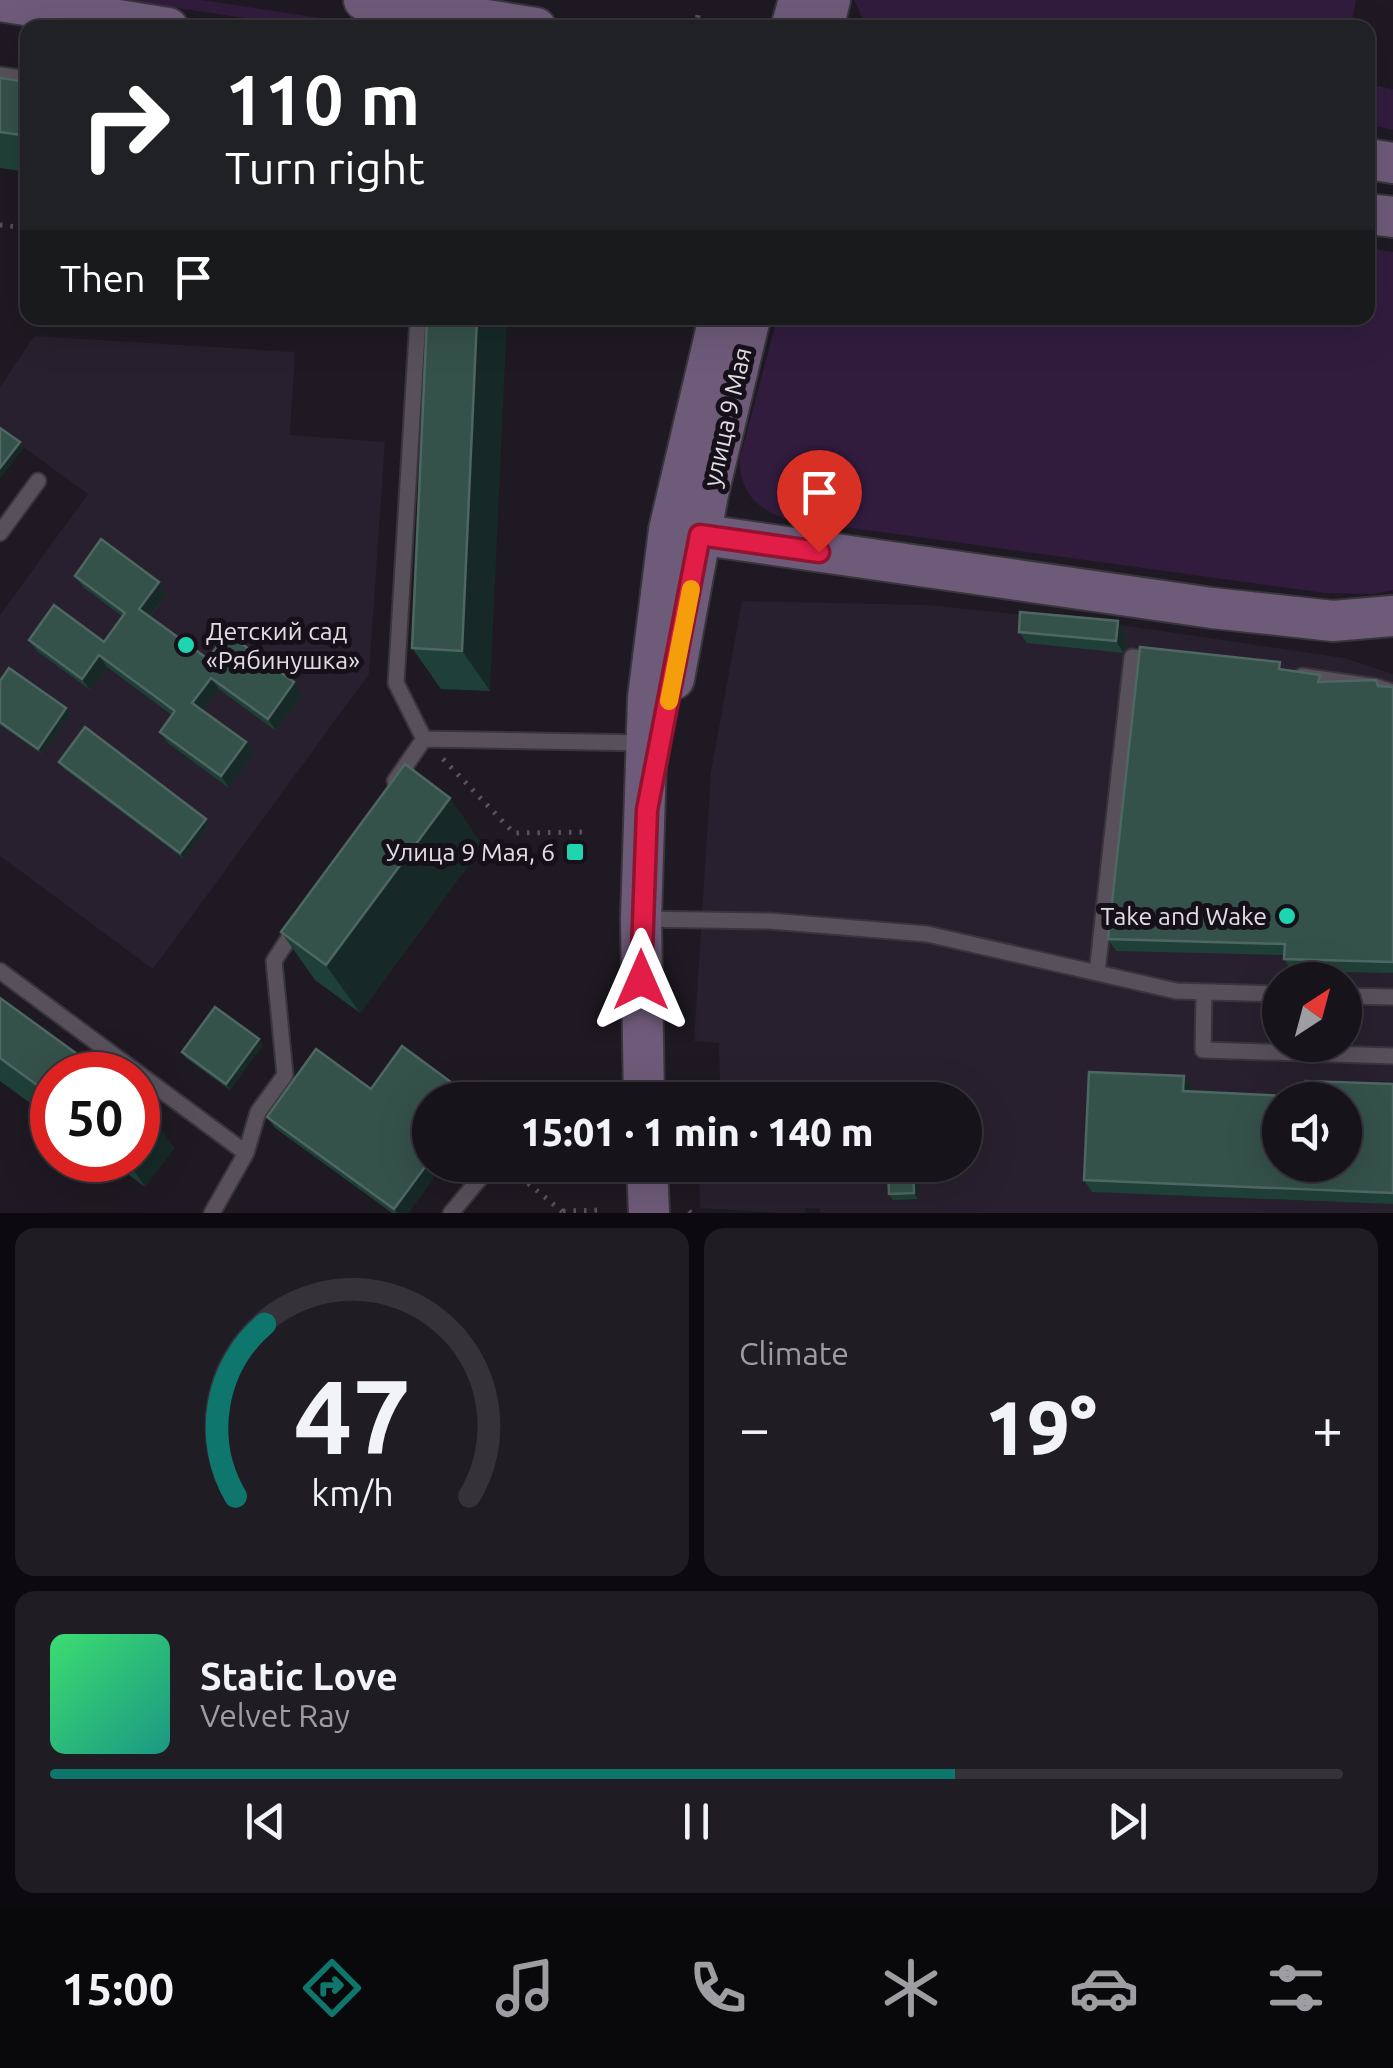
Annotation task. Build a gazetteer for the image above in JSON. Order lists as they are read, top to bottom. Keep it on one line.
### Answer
{"streets":{"main road":["улица 9 Мая"]},"places":{"other":["Детский сад «Рябинушка»","Take and Wake"],"transit":["Улица 9 Мая, 6"]},"north":"top right","page":{"turn":["110 m","Turn right"],"then":"Then","limit":"50","trip":"15:01 · 1 min · 140 m","tile":"Climate","heat":["−","19°","+"],"song":["Static Love","Velvet Ray"],"tabs":"15:00","gauge":["47","km/h"]}}
